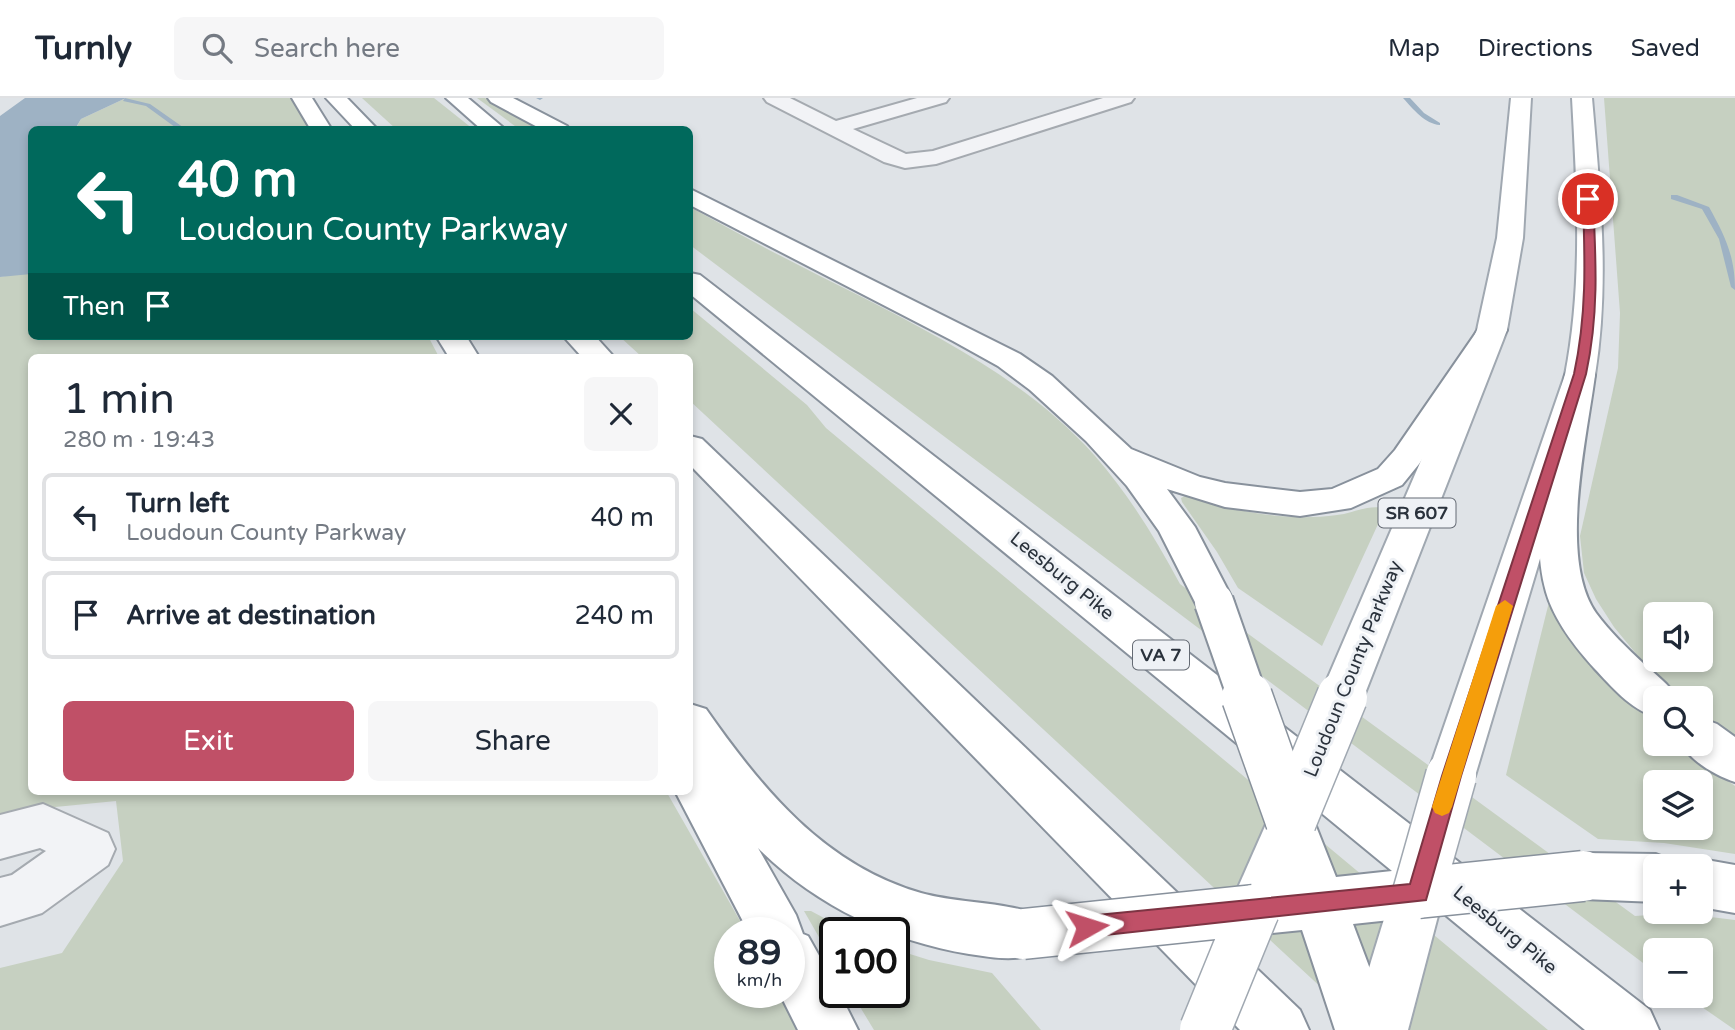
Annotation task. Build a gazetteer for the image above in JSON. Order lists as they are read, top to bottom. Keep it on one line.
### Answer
{"streets":{"main road":["SR 607","Leesburg Pike","VA 7","Loudoun County Parkway"]},"page":{"header":"Turnly","search":"Search here","nav":["Map","Directions","Saved"],"turn":["40 m","Loudoun County Parkway"],"then":"Then","heading":["1 min","280 m · 19:43"],"list":[{"name":"Turn left","note":"Loudoun County Parkway","value":"40 m"},{"name":"Arrive at destination","value":"240 m"}],"map_buttons":["+","−"],"buttons":["Exit","Share"],"speed":"89 km/h","limit":"100"}}
